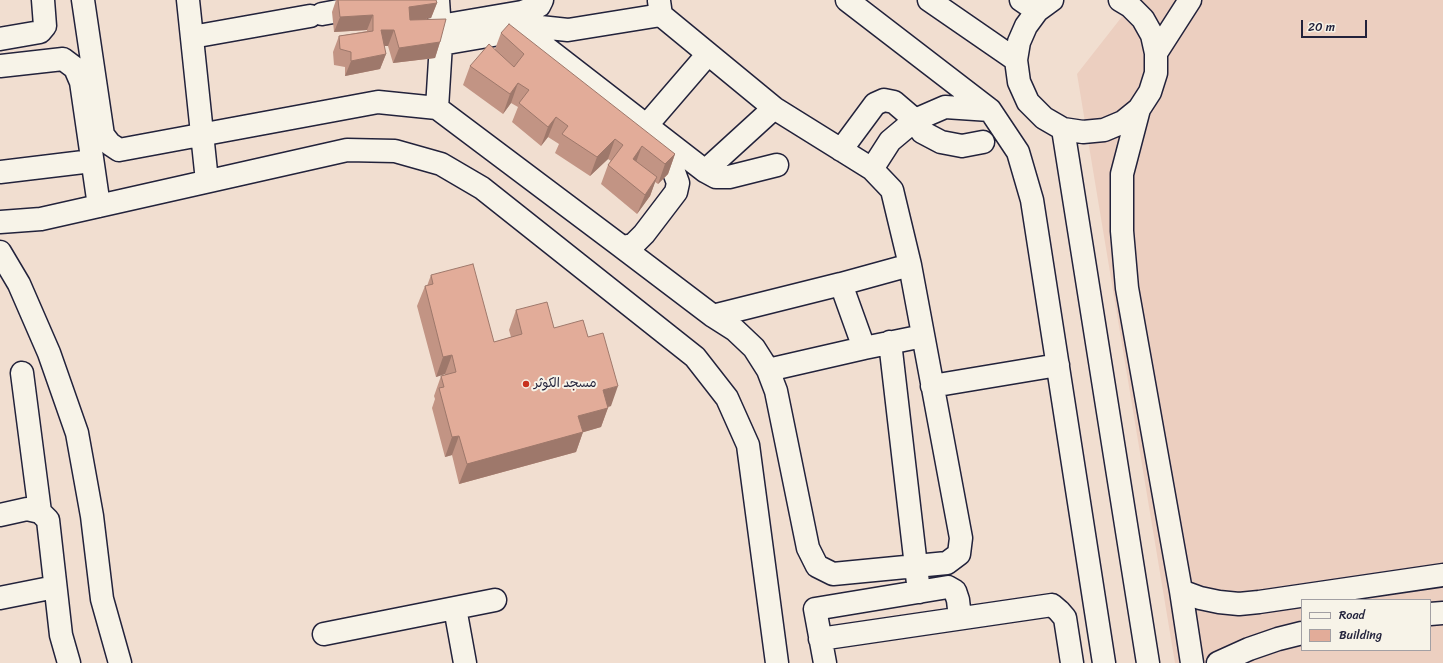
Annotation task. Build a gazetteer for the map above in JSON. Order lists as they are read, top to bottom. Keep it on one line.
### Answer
{"places":["مسجد الكوثر"],"legend":["Road","Building"],"scale_bar":"20 m"}
